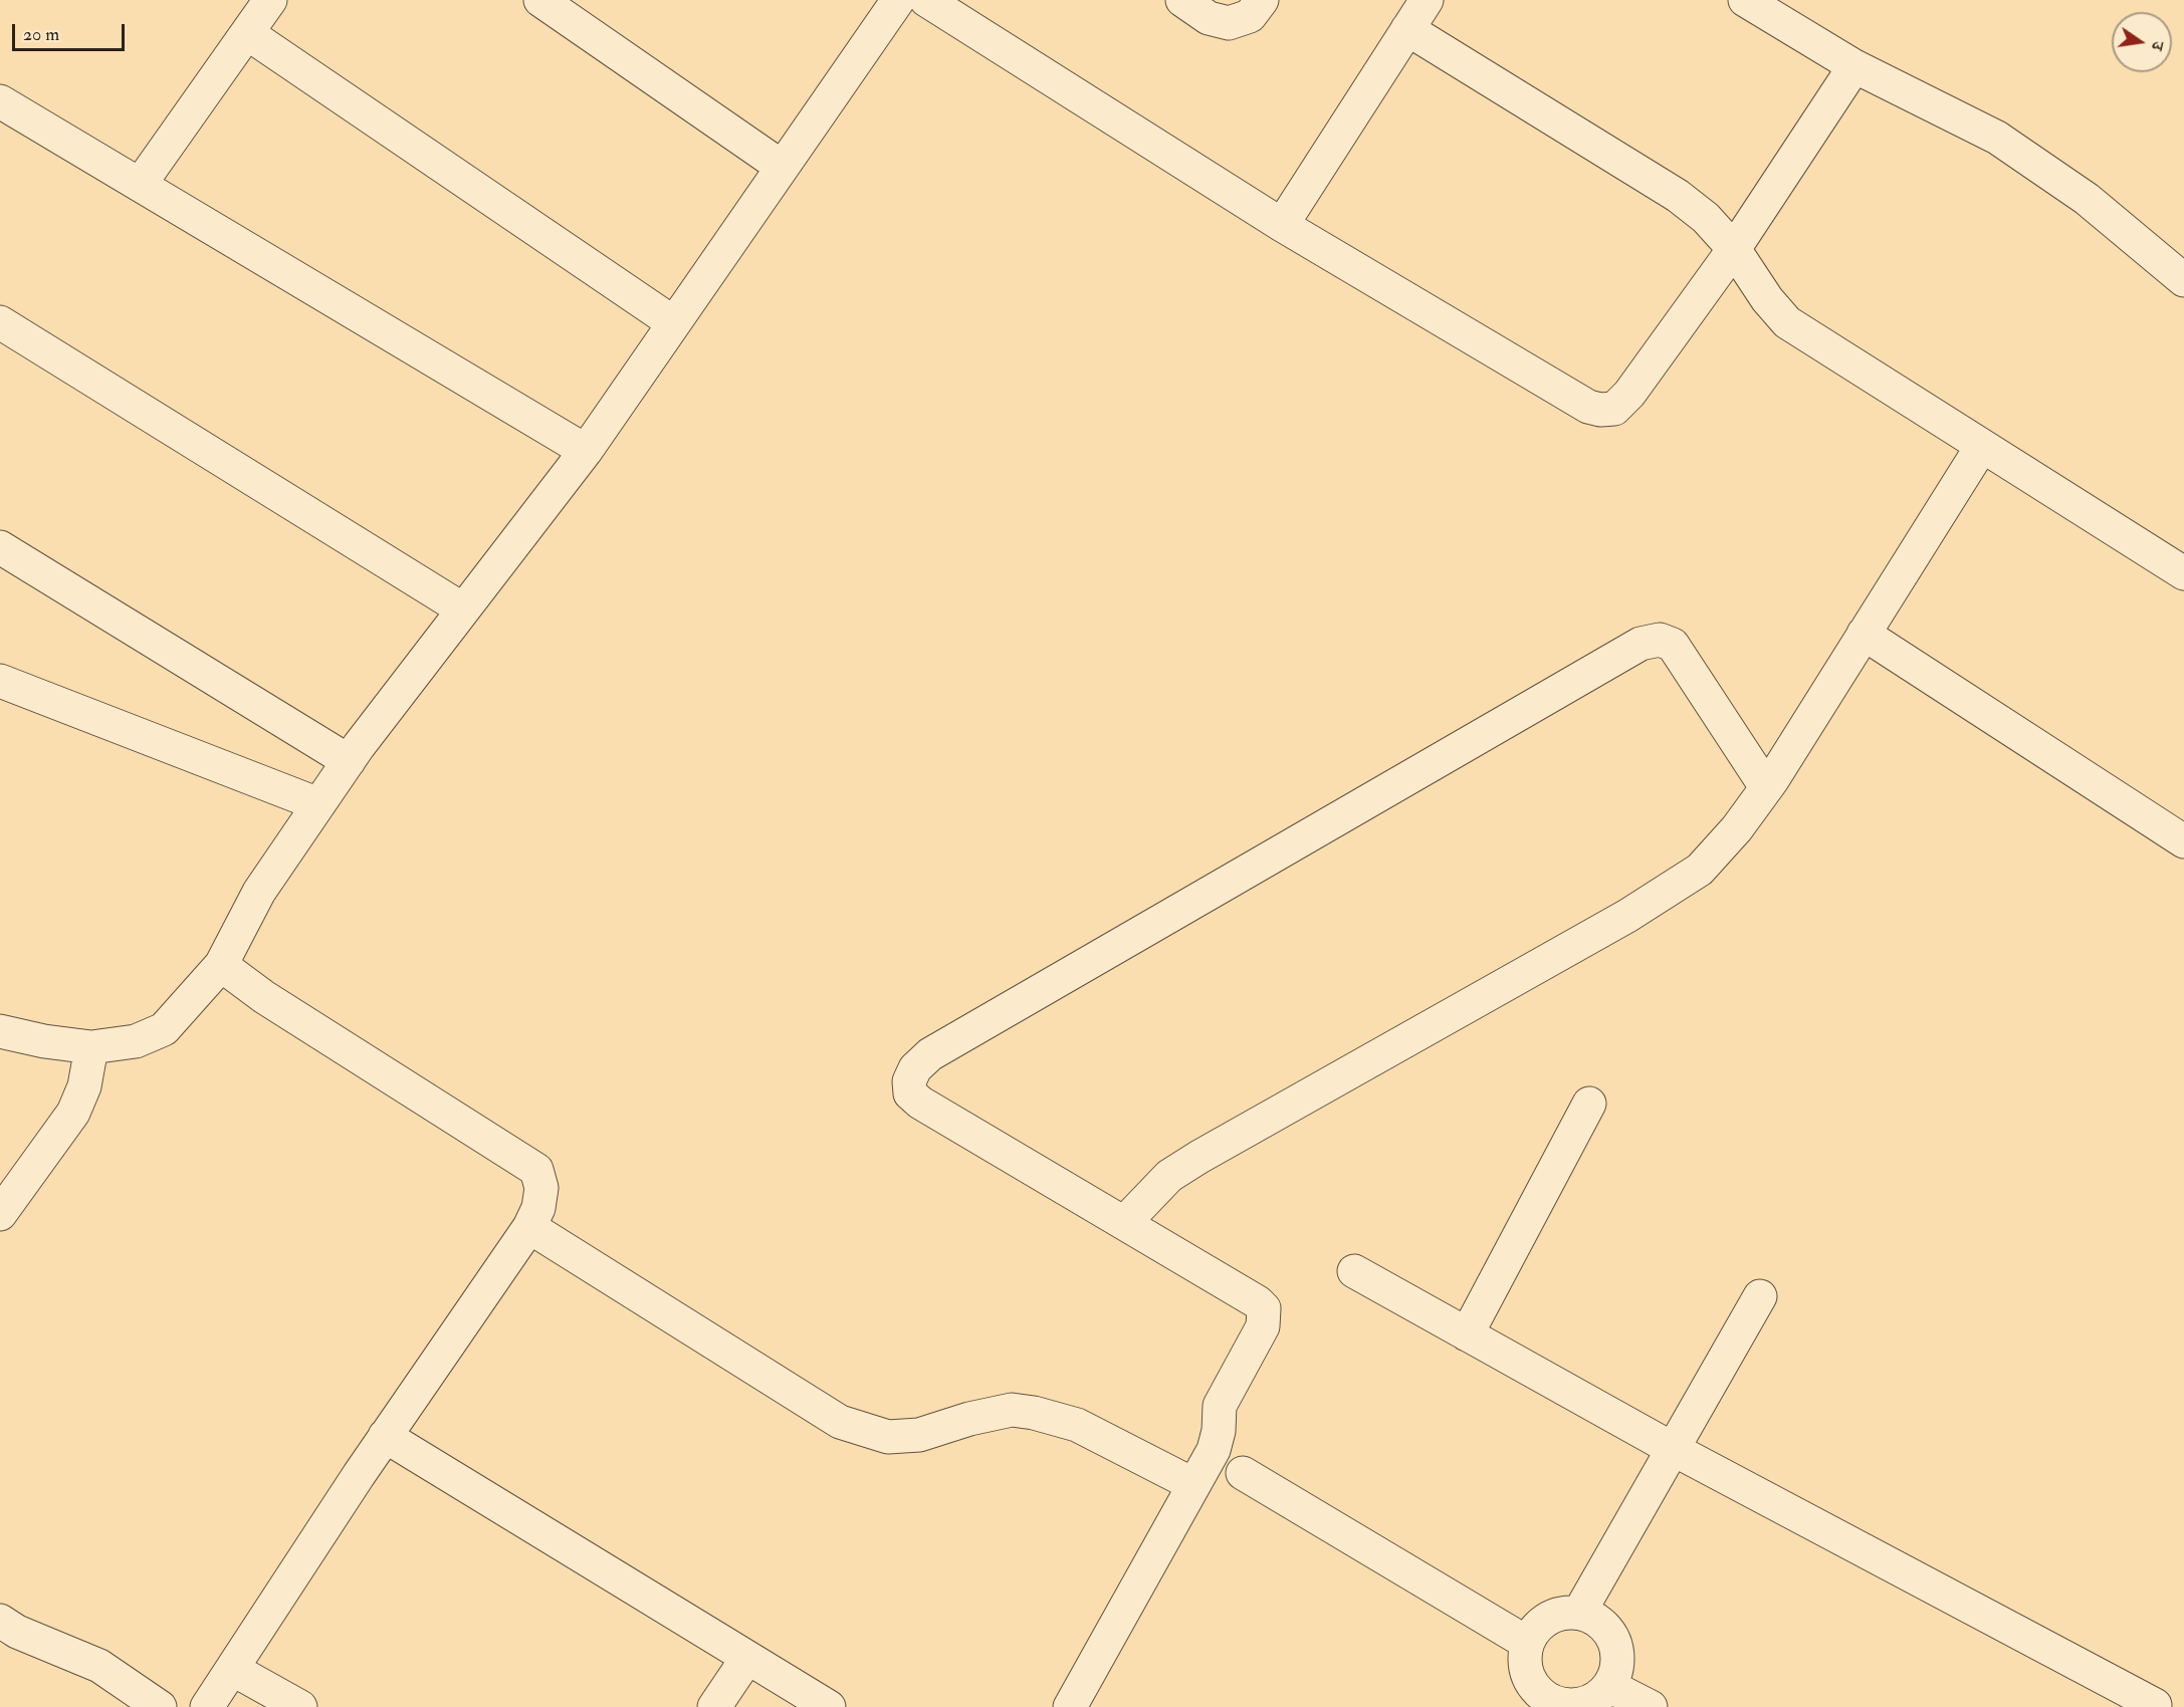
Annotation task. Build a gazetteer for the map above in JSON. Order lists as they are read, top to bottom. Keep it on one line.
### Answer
{"scale_bar":"20 m","north":"right"}
